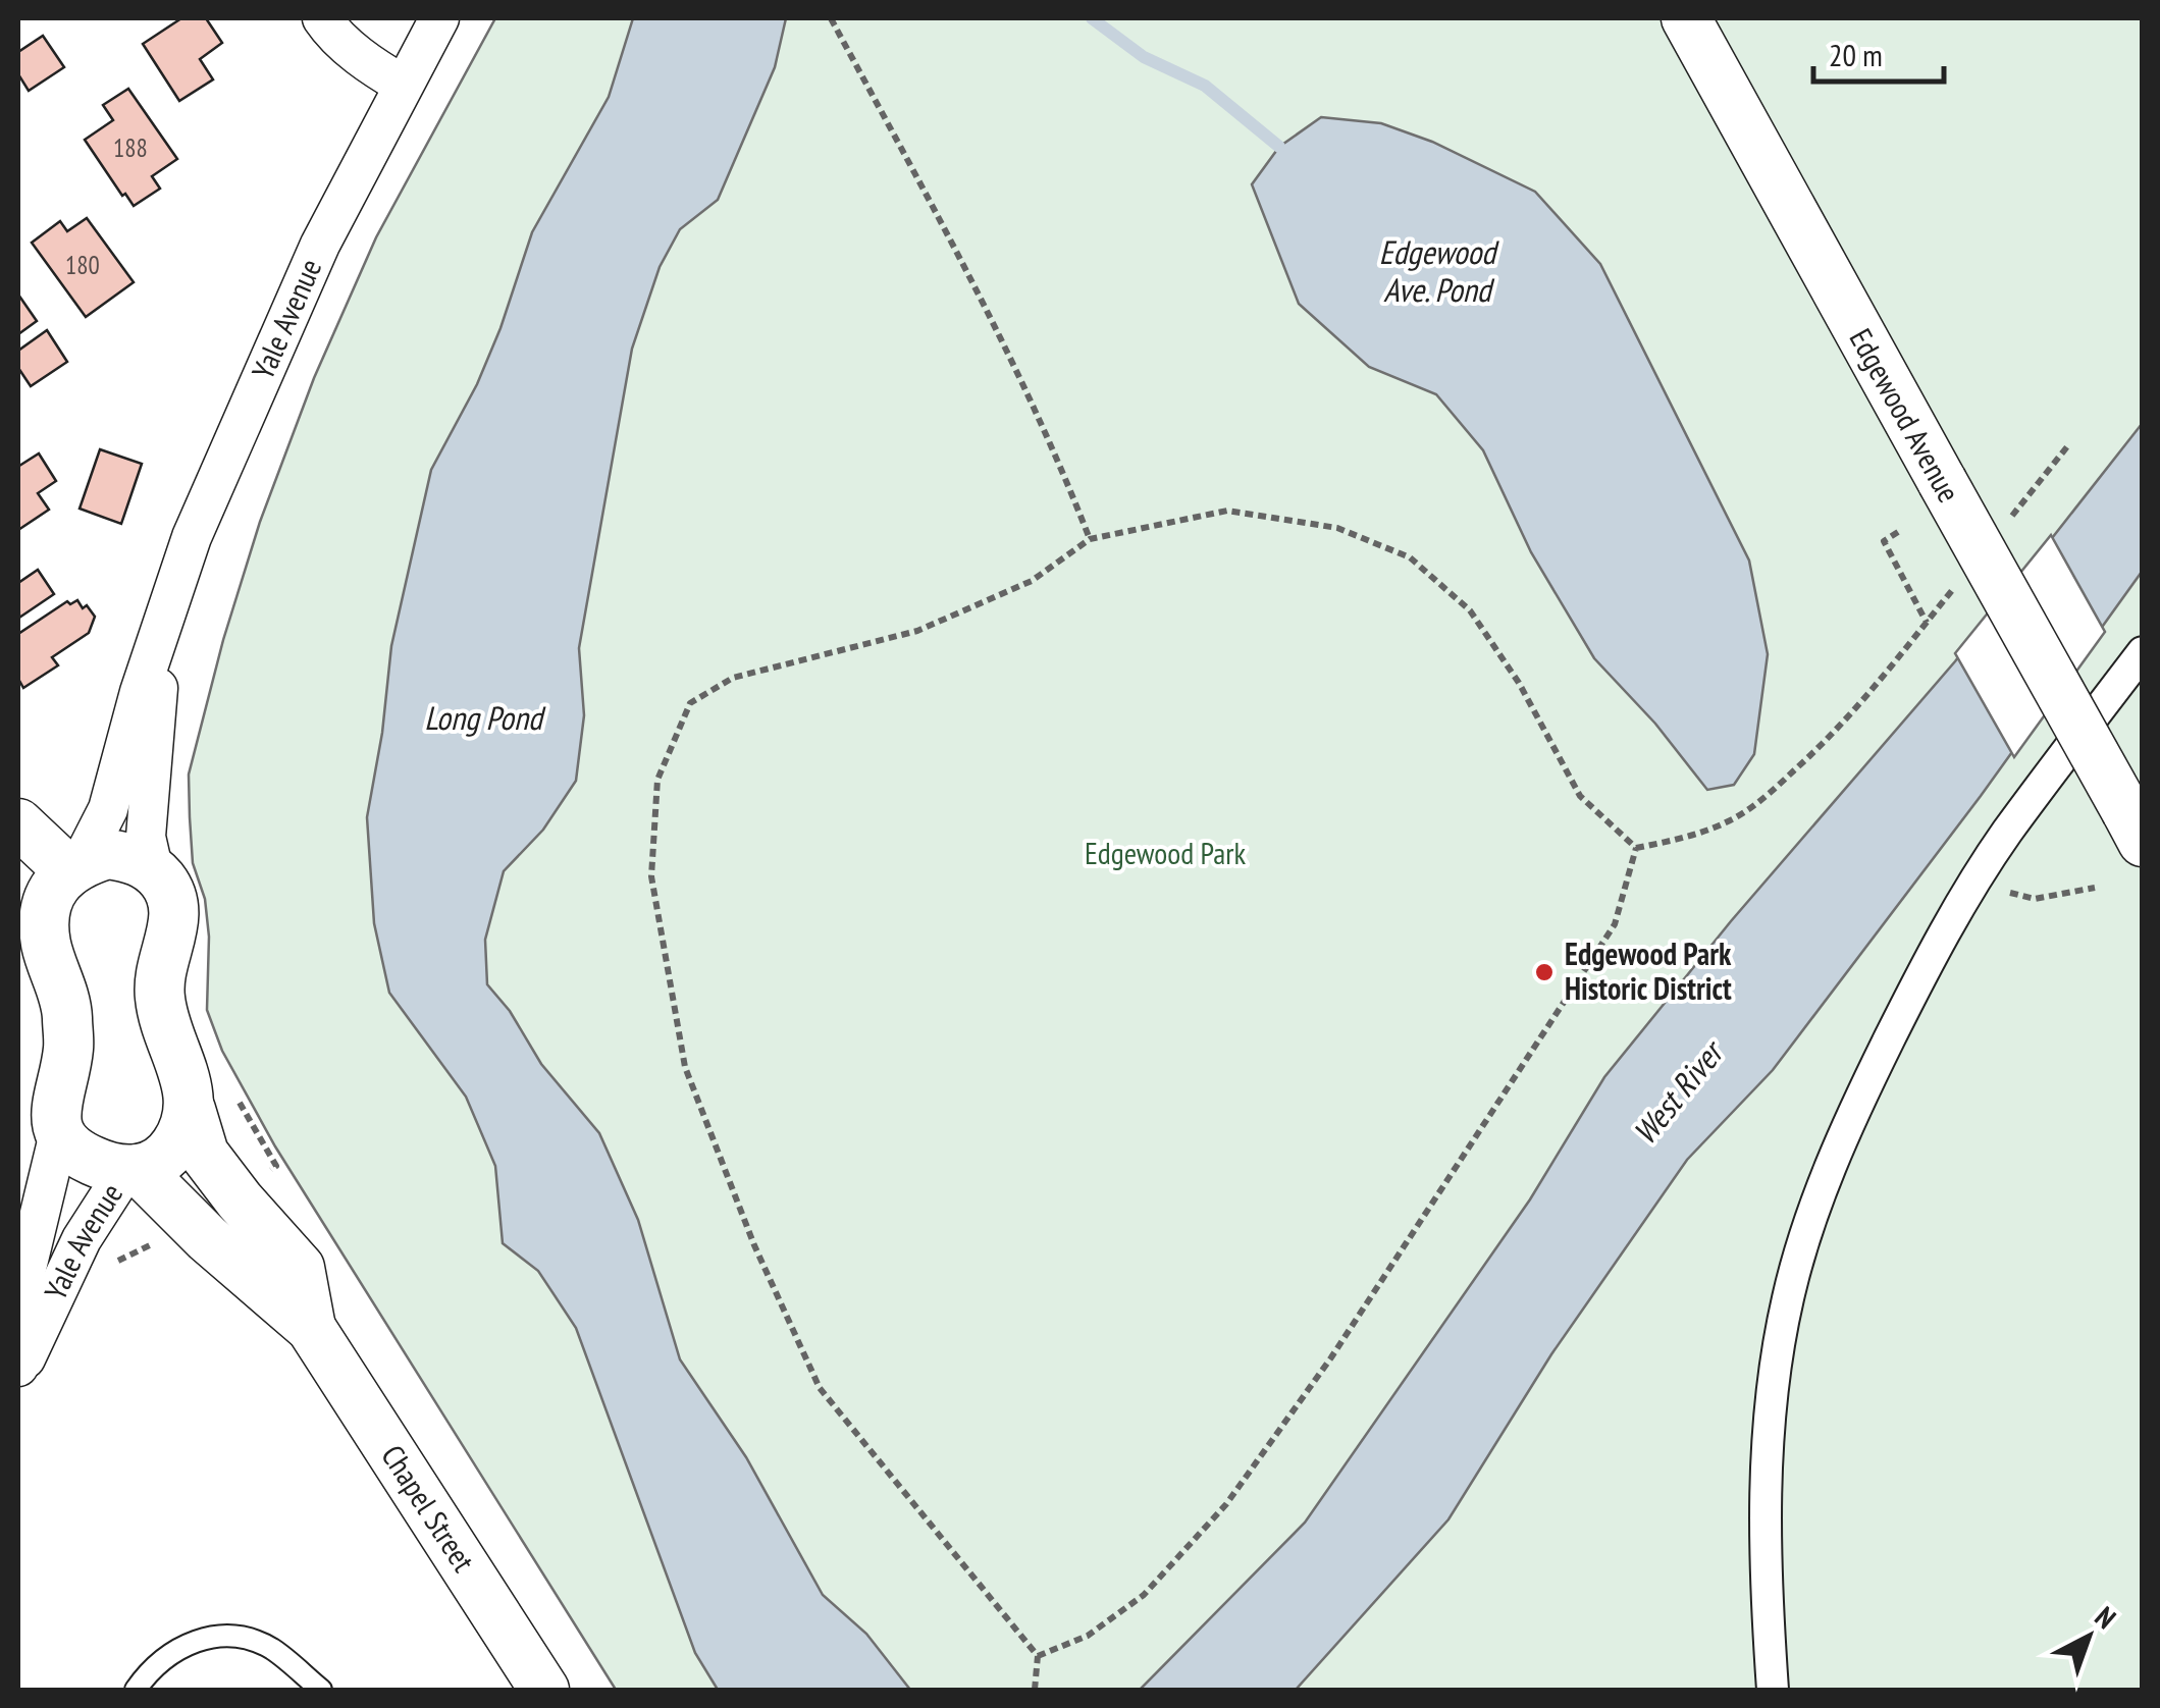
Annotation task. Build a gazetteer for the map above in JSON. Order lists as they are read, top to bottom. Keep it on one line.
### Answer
{"streets":{"street":["Yale Avenue","Edgewood Avenue","Chapel Street"]},"crossings":[["Yale Avenue","Chapel Street"]],"water":["Edgewood Ave. Pond","Long Pond","West River"],"parks":["Edgewood Park"],"places":["Edgewood Park Historic District"],"house_numbers":["188","180"],"scale_bar":"20 m","north":"top right"}
